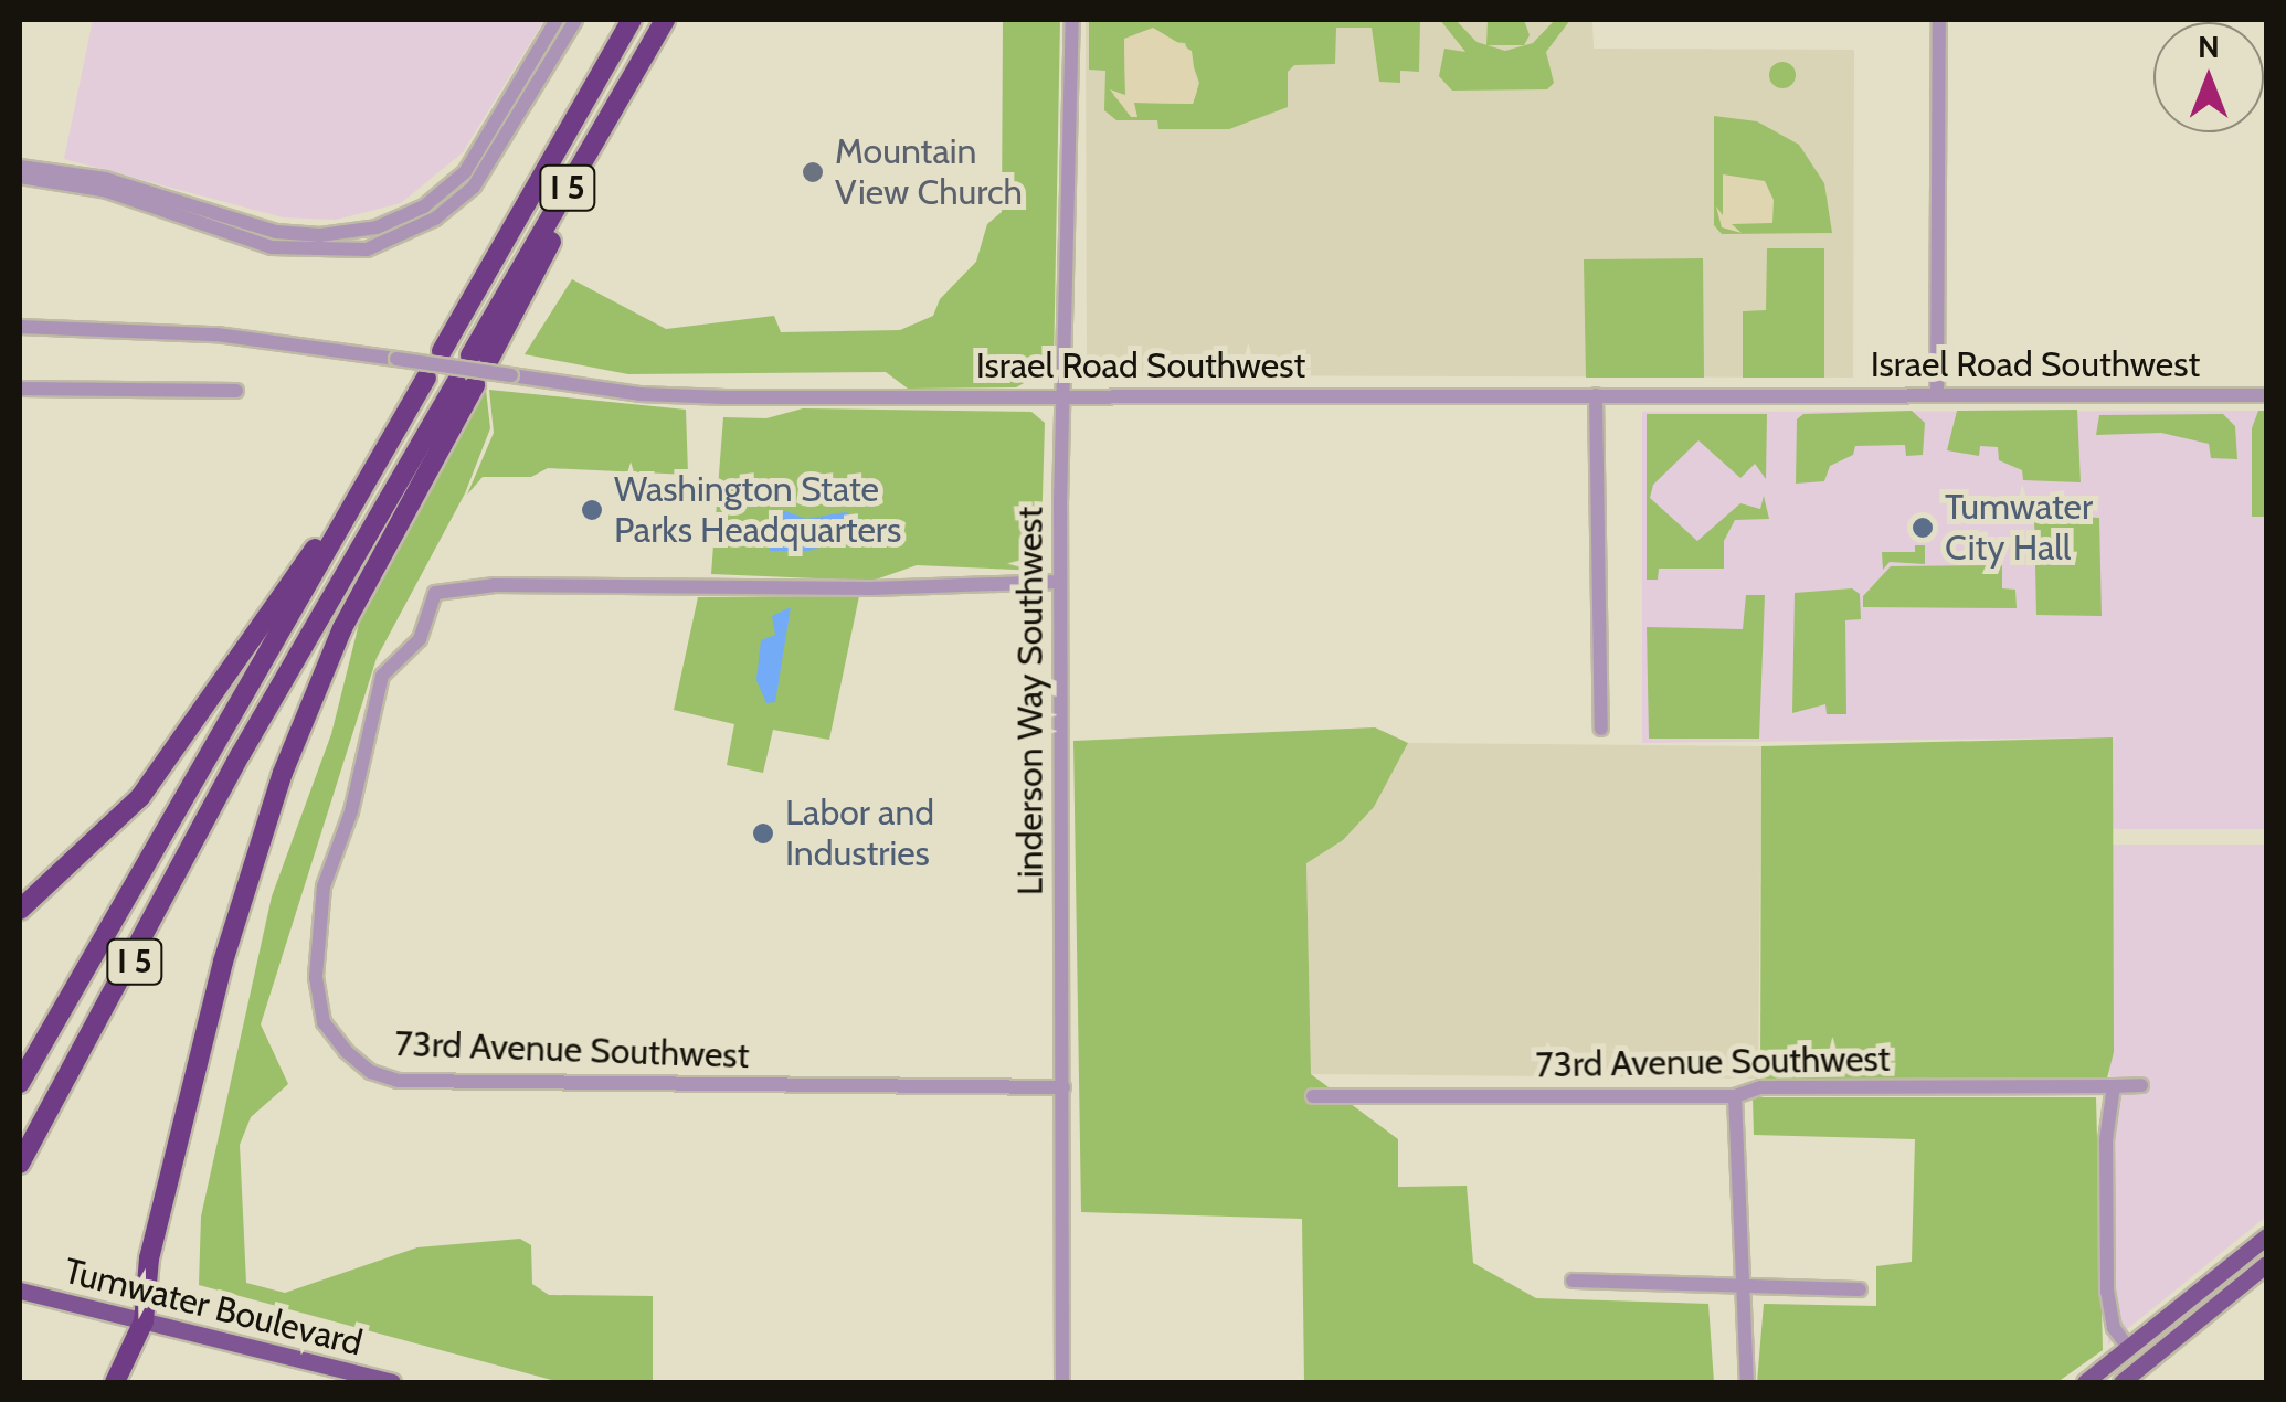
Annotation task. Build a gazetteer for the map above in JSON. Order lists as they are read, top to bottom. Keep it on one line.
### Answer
{"streets":{"highway":["I 5"],"main road":["Tumwater Boulevard"],"street":["Israel Road Southwest","Linderson Way Southwest","73rd Avenue Southwest"]},"crossings":[["I 5","Tumwater Boulevard"],["Israel Road Southwest","Linderson Way Southwest"],["Linderson Way Southwest","73rd Avenue Southwest"]],"places":["Mountain View Church","Washington State Parks Headquarters","Tumwater City Hall","Labor and Industries"],"north":"top"}
